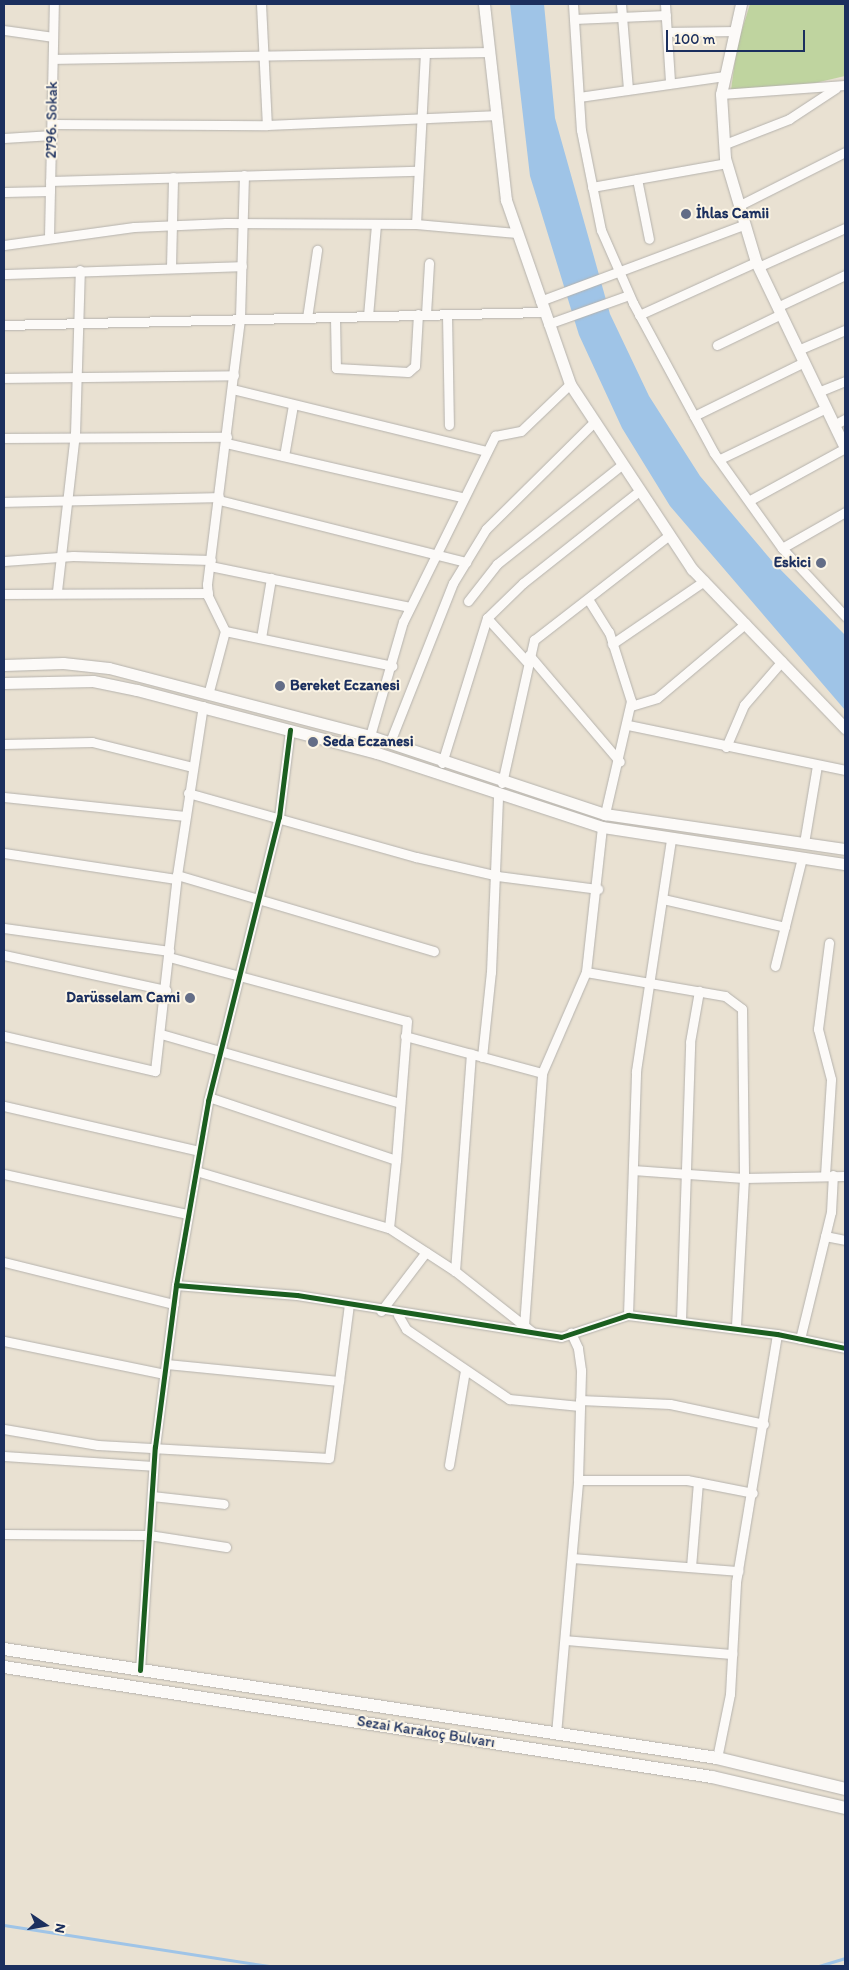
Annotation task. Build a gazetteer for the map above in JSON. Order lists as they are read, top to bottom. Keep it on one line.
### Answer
{"streets":{"main road":["Sezai Karakoç Bulvarı"],"street":["2796. Sokak"]},"places":["İhlas Camii","Eskici","Bereket Eczanesi","Seda Eczanesi","Darüsselam Cami"],"scale_bar":"100 m","north":"right"}
